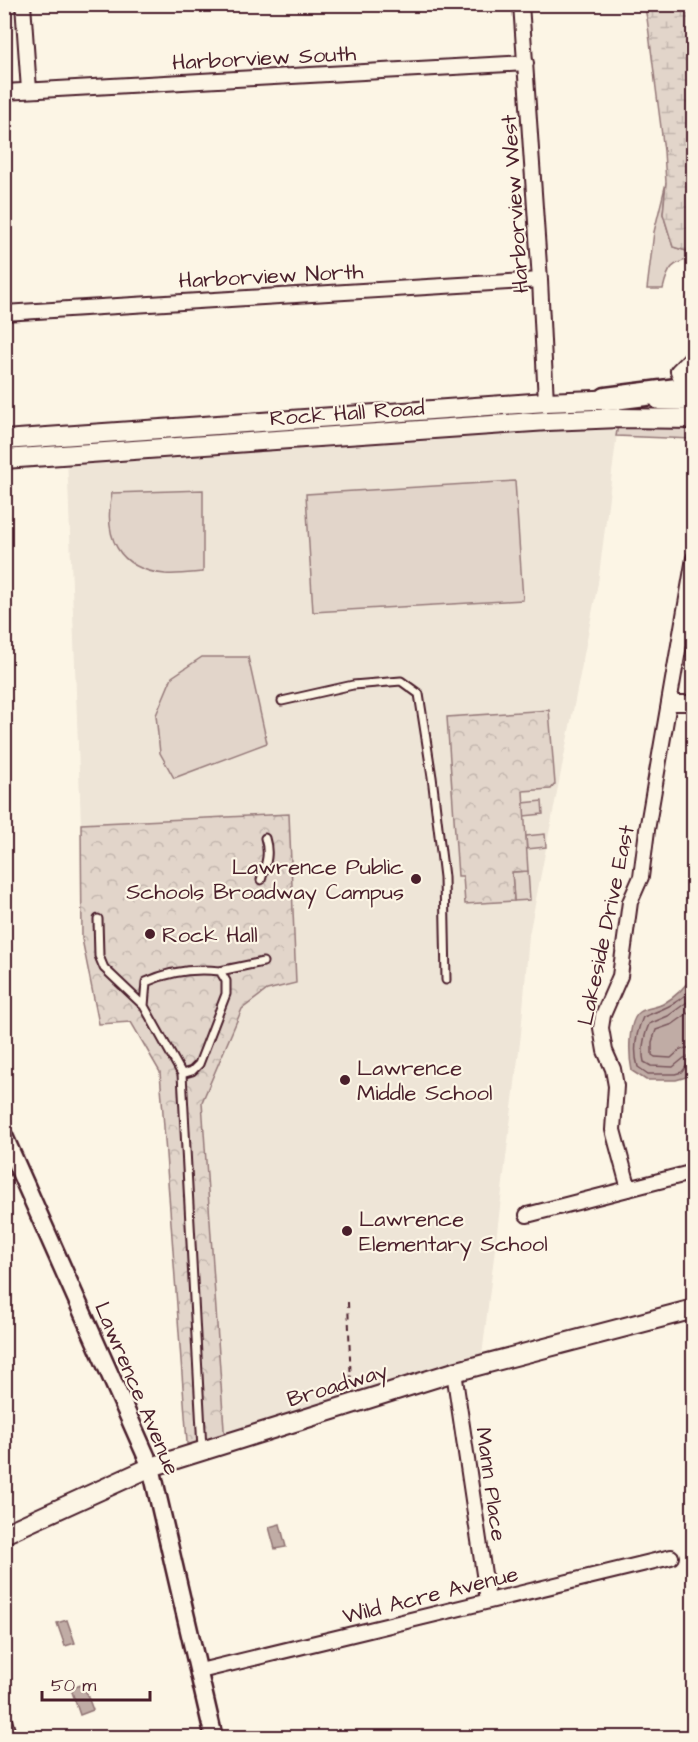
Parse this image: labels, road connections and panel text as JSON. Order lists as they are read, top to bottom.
{
  "streets": {
    "main road": ["Rock Hall Road", "Broadway"],
    "street": [
      "Harborview South",
      "Harborview West",
      "Harborview North",
      "Lakeside Drive East",
      "Lawrence Avenue",
      "Mann Place",
      "Wild Acre Avenue"
    ]
  },
  "crossings": [
    ["Harborview South", "Harborview West"],
    ["Harborview West", "Harborview North"],
    ["Harborview West", "Rock Hall Road"],
    ["Broadway", "Lawrence Avenue"],
    ["Broadway", "Mann Place"],
    ["Lawrence Avenue", "Wild Acre Avenue"],
    ["Mann Place", "Wild Acre Avenue"]
  ],
  "places": [
    "Lawrence Public Schools Broadway Campus",
    "Rock Hall",
    "Lawrence Middle School",
    "Lawrence Elementary School"
  ],
  "scale_bar": "50 m"
}
